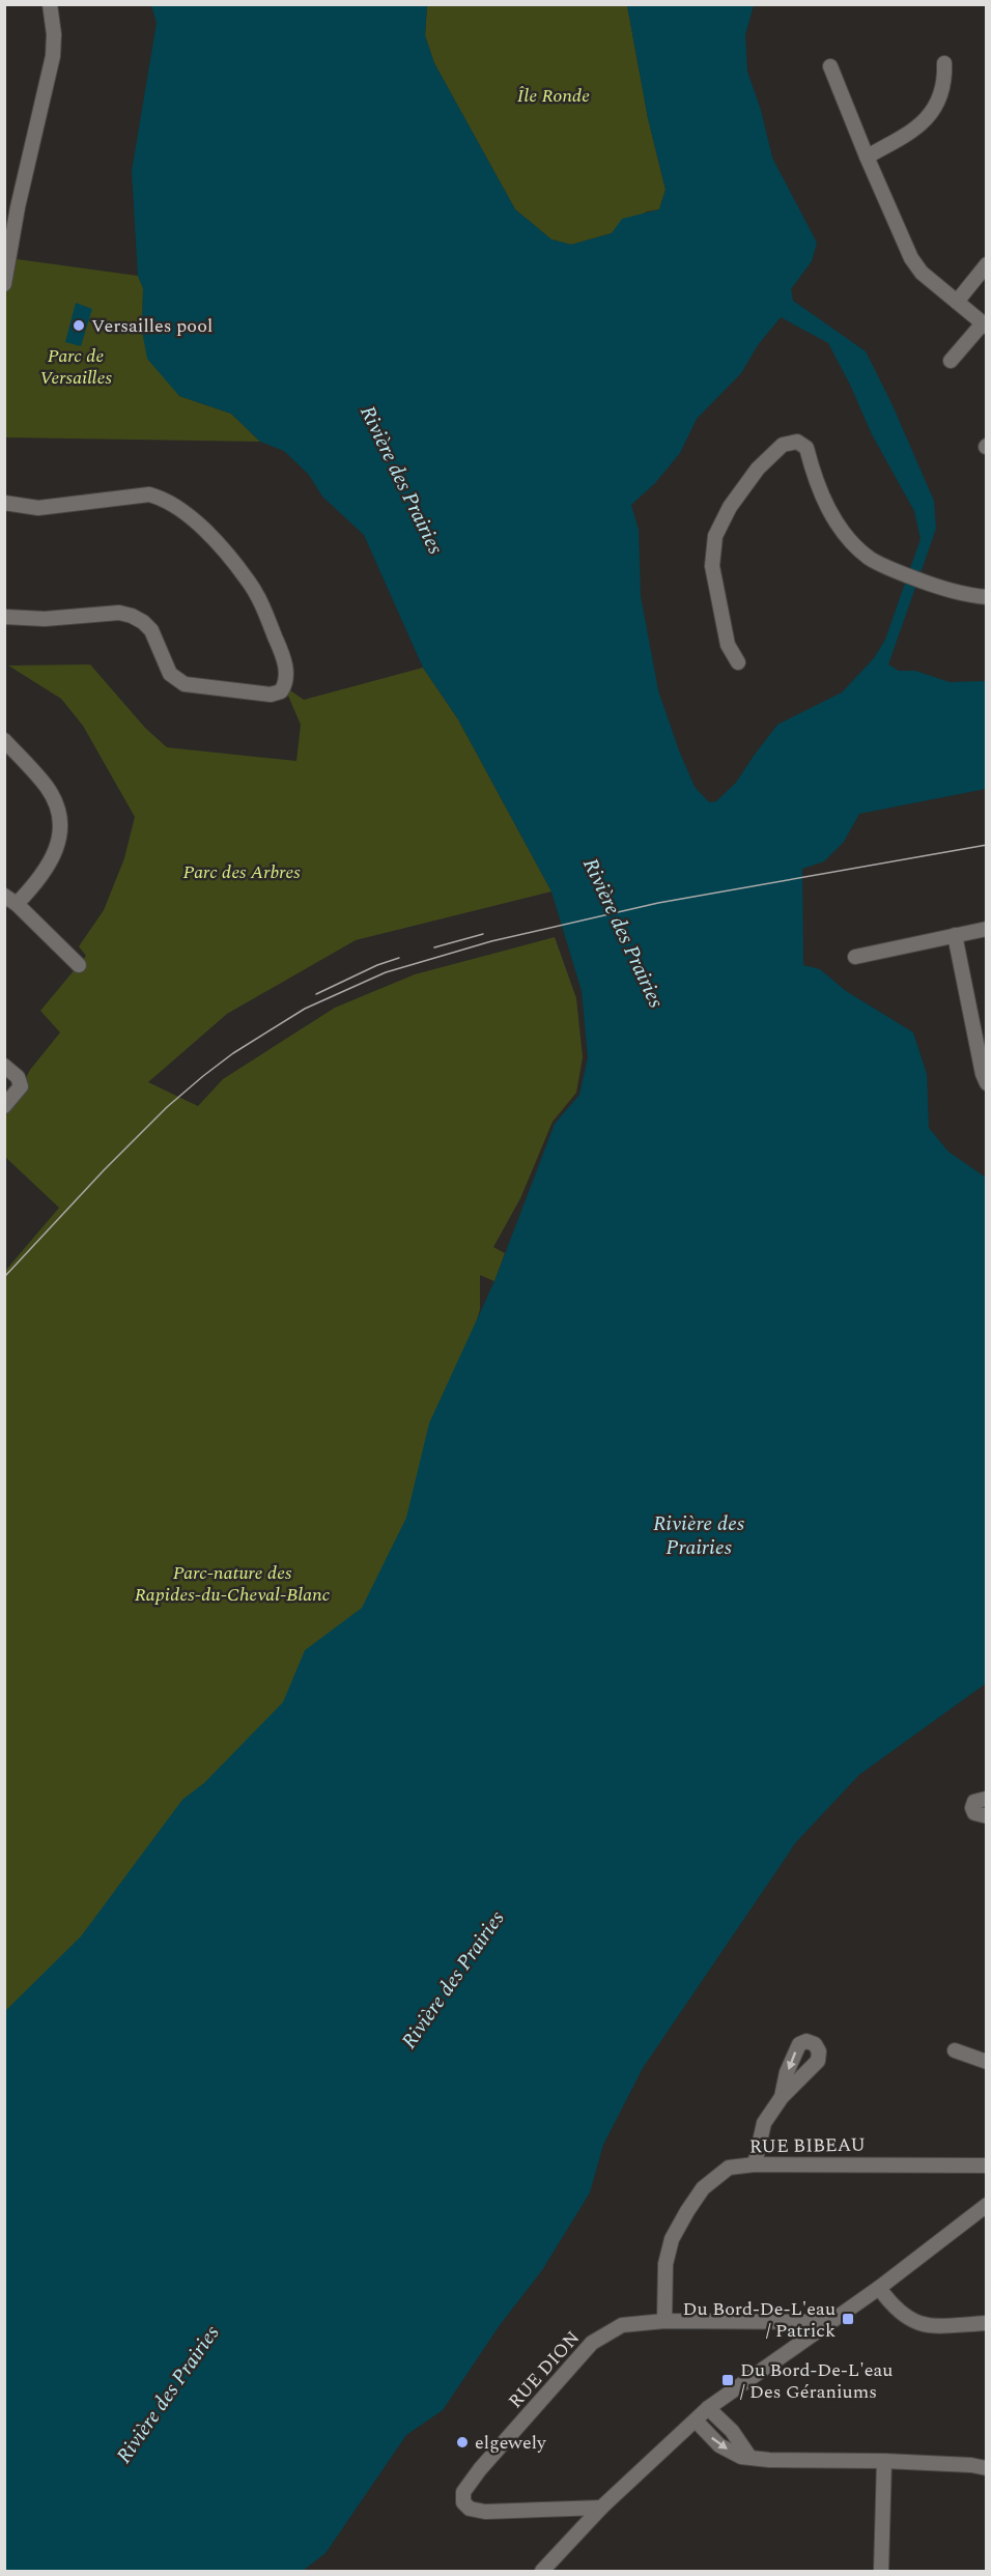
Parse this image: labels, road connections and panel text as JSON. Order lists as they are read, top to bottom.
{
  "streets": {
    "street": ["RUE BIBEAU", "RUE DION"]
  },
  "crossings": [
    ["RUE BIBEAU", "RUE DION"]
  ],
  "water": ["Rivière des Prairies"],
  "parks": [
    "Île Ronde",
    "Parc de Versailles",
    "Parc des Arbres",
    "Parc-nature des Rapides-du-Cheval-Blanc"
  ],
  "places": {
    "other": ["Versailles pool", "elgewely"],
    "transit": ["Du Bord-De-L'eau / Patrick", "Du Bord-De-L'eau / Des Géraniums"]
  }
}
